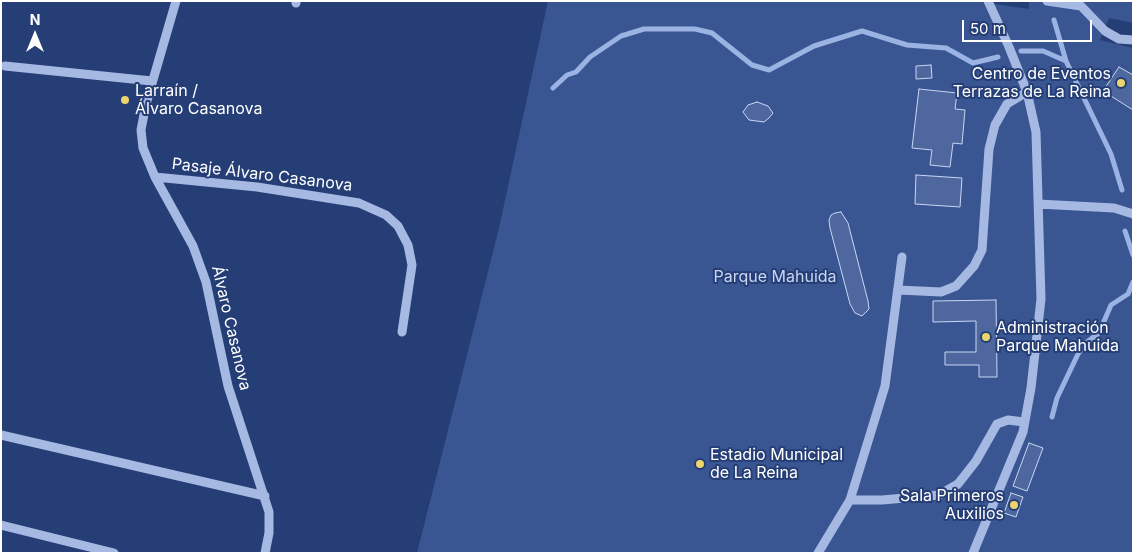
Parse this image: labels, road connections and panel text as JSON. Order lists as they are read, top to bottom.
{
  "streets": {
    "street": ["Pasaje Álvaro Casanova", "Álvaro Casanova"]
  },
  "crossings": [
    ["Pasaje Álvaro Casanova", "Álvaro Casanova"]
  ],
  "parks": ["Parque Mahuida"],
  "places": [
    "Centro de Eventos Terrazas de La Reina",
    "Larraín / Álvaro Casanova",
    "Administración Parque Mahuida",
    "Estadio Municipal de La Reina",
    "Sala Primeros Auxilios"
  ],
  "scale_bar": "50 m",
  "north": "top"
}
